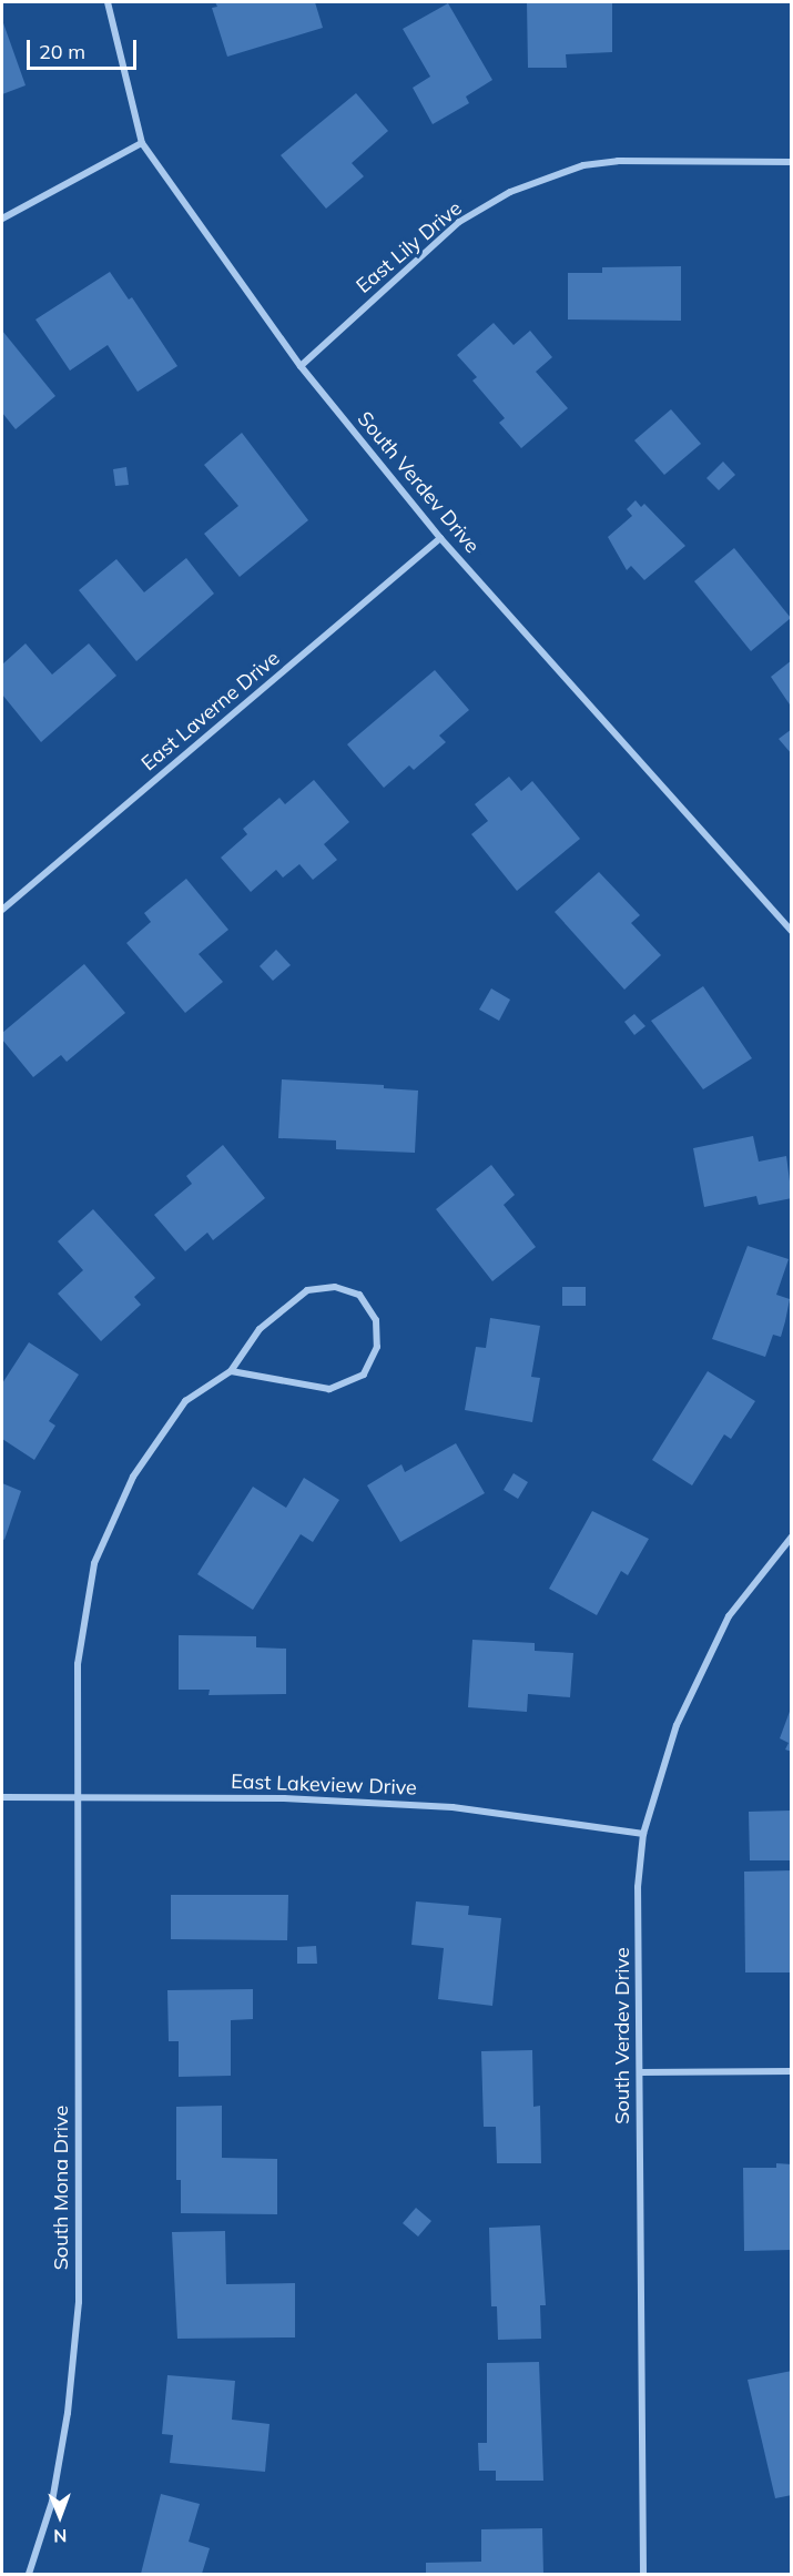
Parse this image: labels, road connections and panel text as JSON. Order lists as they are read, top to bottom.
{
  "streets": {
    "street": [
      "East Lily Drive",
      "South Verdev Drive",
      "East Laverne Drive",
      "East Lakeview Drive",
      "South Mona Drive"
    ]
  },
  "crossings": [
    ["East Lily Drive", "South Verdev Drive"],
    ["South Verdev Drive", "East Laverne Drive"],
    ["South Verdev Drive", "East Lakeview Drive"],
    ["East Lakeview Drive", "South Mona Drive"]
  ],
  "scale_bar": "20 m",
  "north": "bottom"
}
